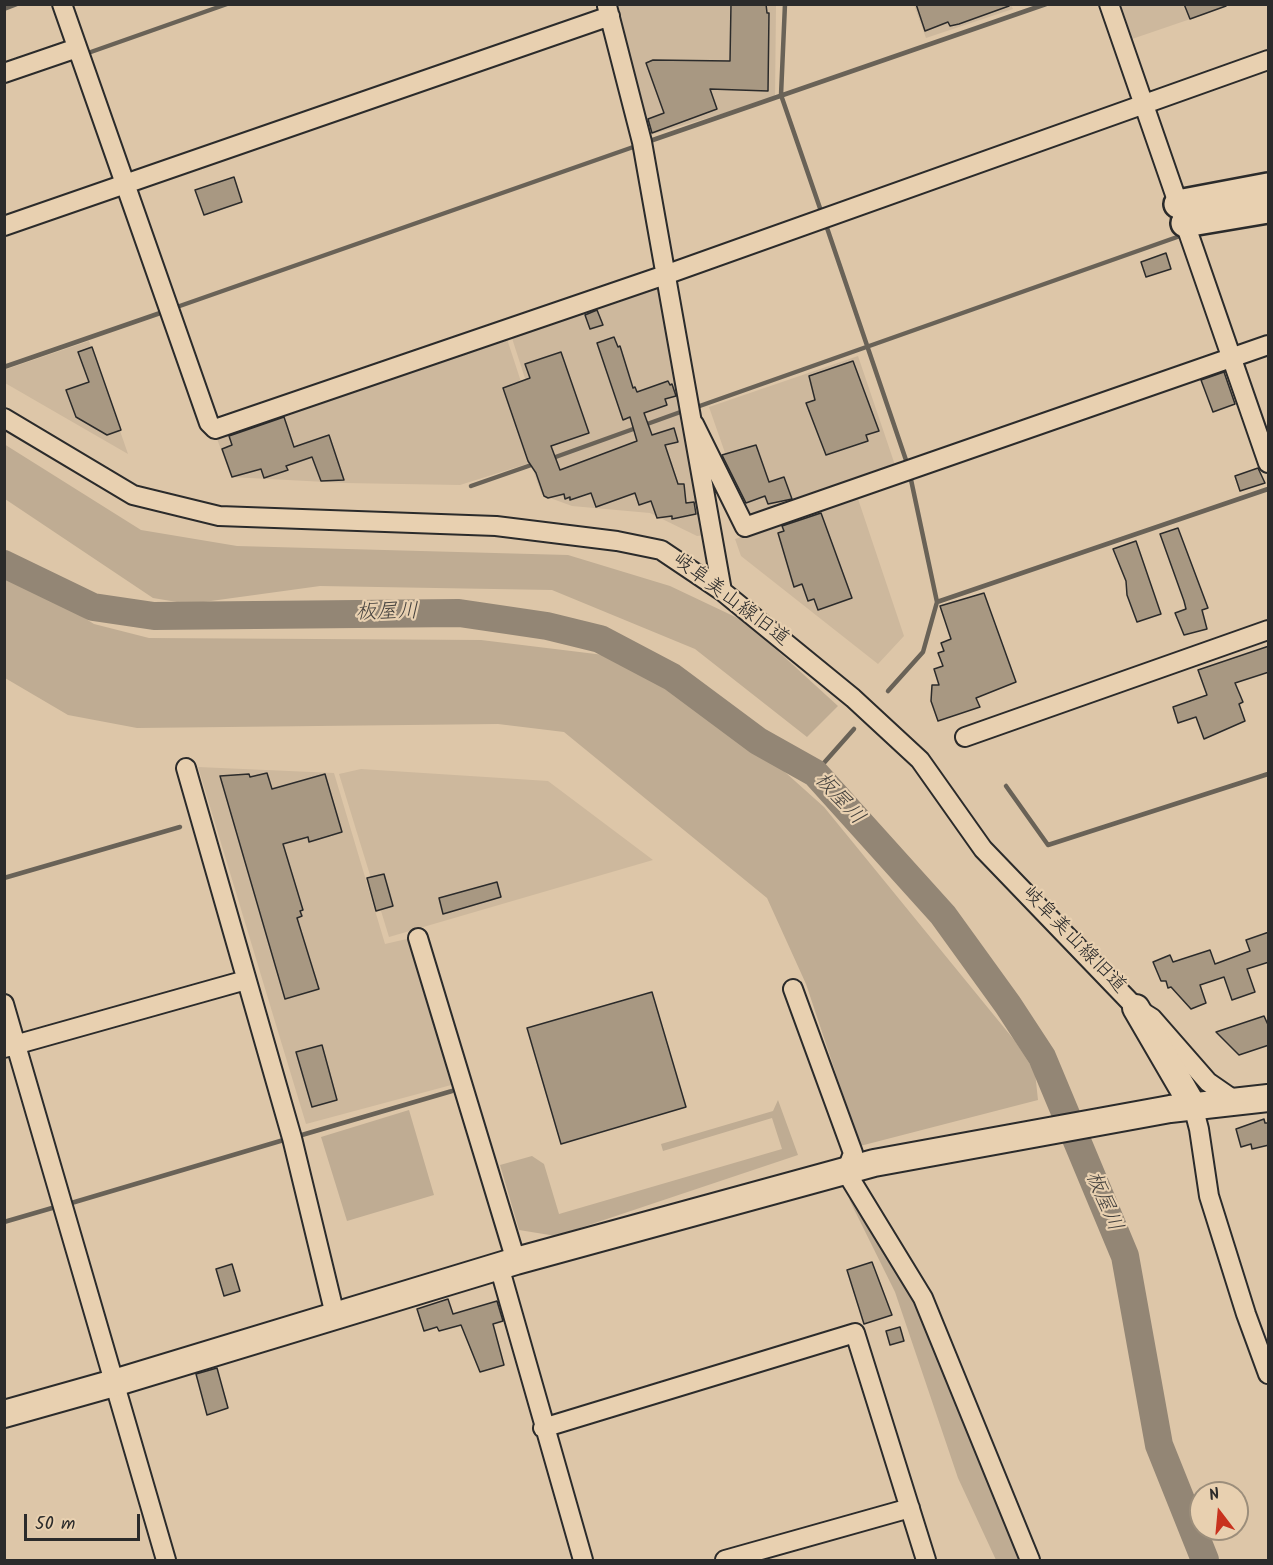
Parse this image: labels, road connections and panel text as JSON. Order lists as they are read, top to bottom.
{
  "streets": {
    "street": ["岐阜美山線旧道"]
  },
  "water": ["板屋川"],
  "scale_bar": "50 m",
  "north": "top"
}
